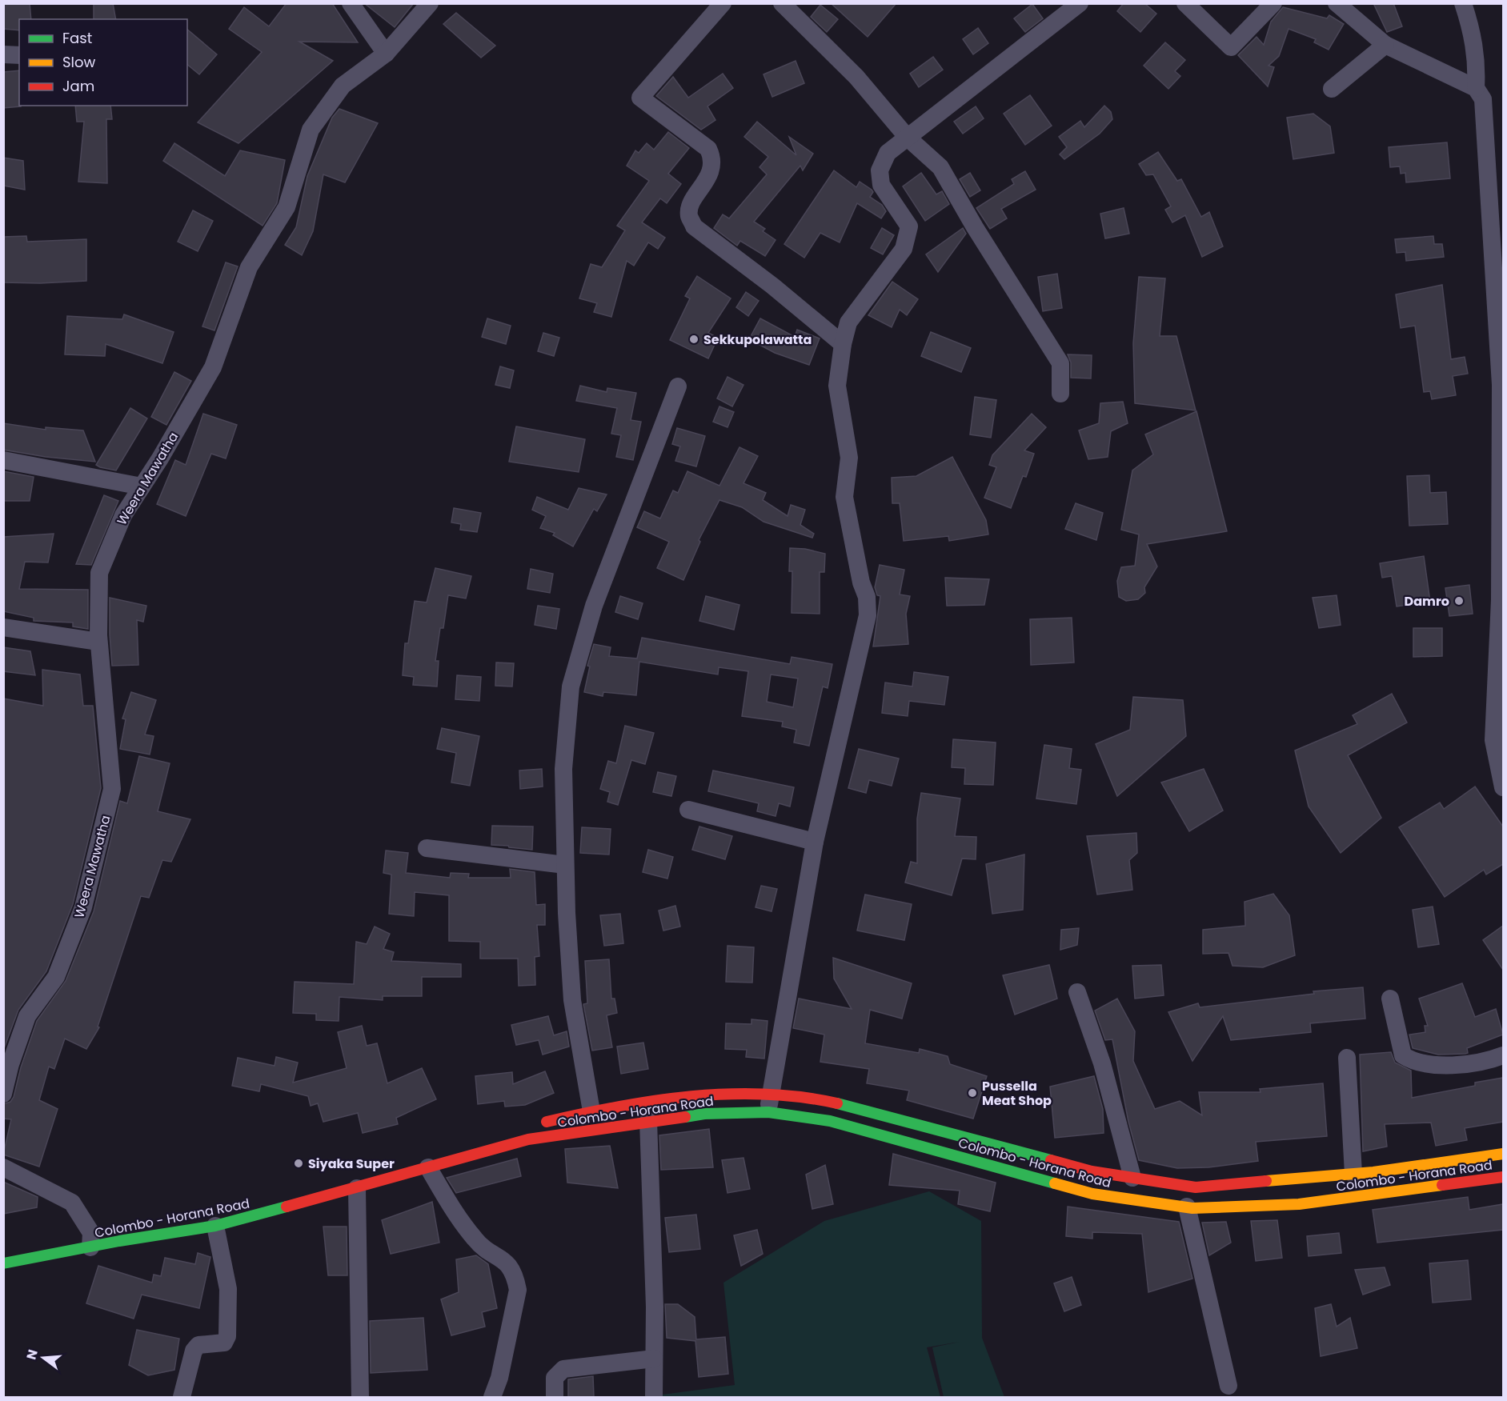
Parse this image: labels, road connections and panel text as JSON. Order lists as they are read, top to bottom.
{
  "streets": {
    "main road": ["Colombo - Horana Road"],
    "street": ["Weera Mawatha"]
  },
  "places": [
    "Sekkupolawatta",
    "Damro",
    "Pussella Meat Shop",
    "Siyaka Super"
  ],
  "legend": ["Fast", "Slow", "Jam"],
  "north": "left"
}
